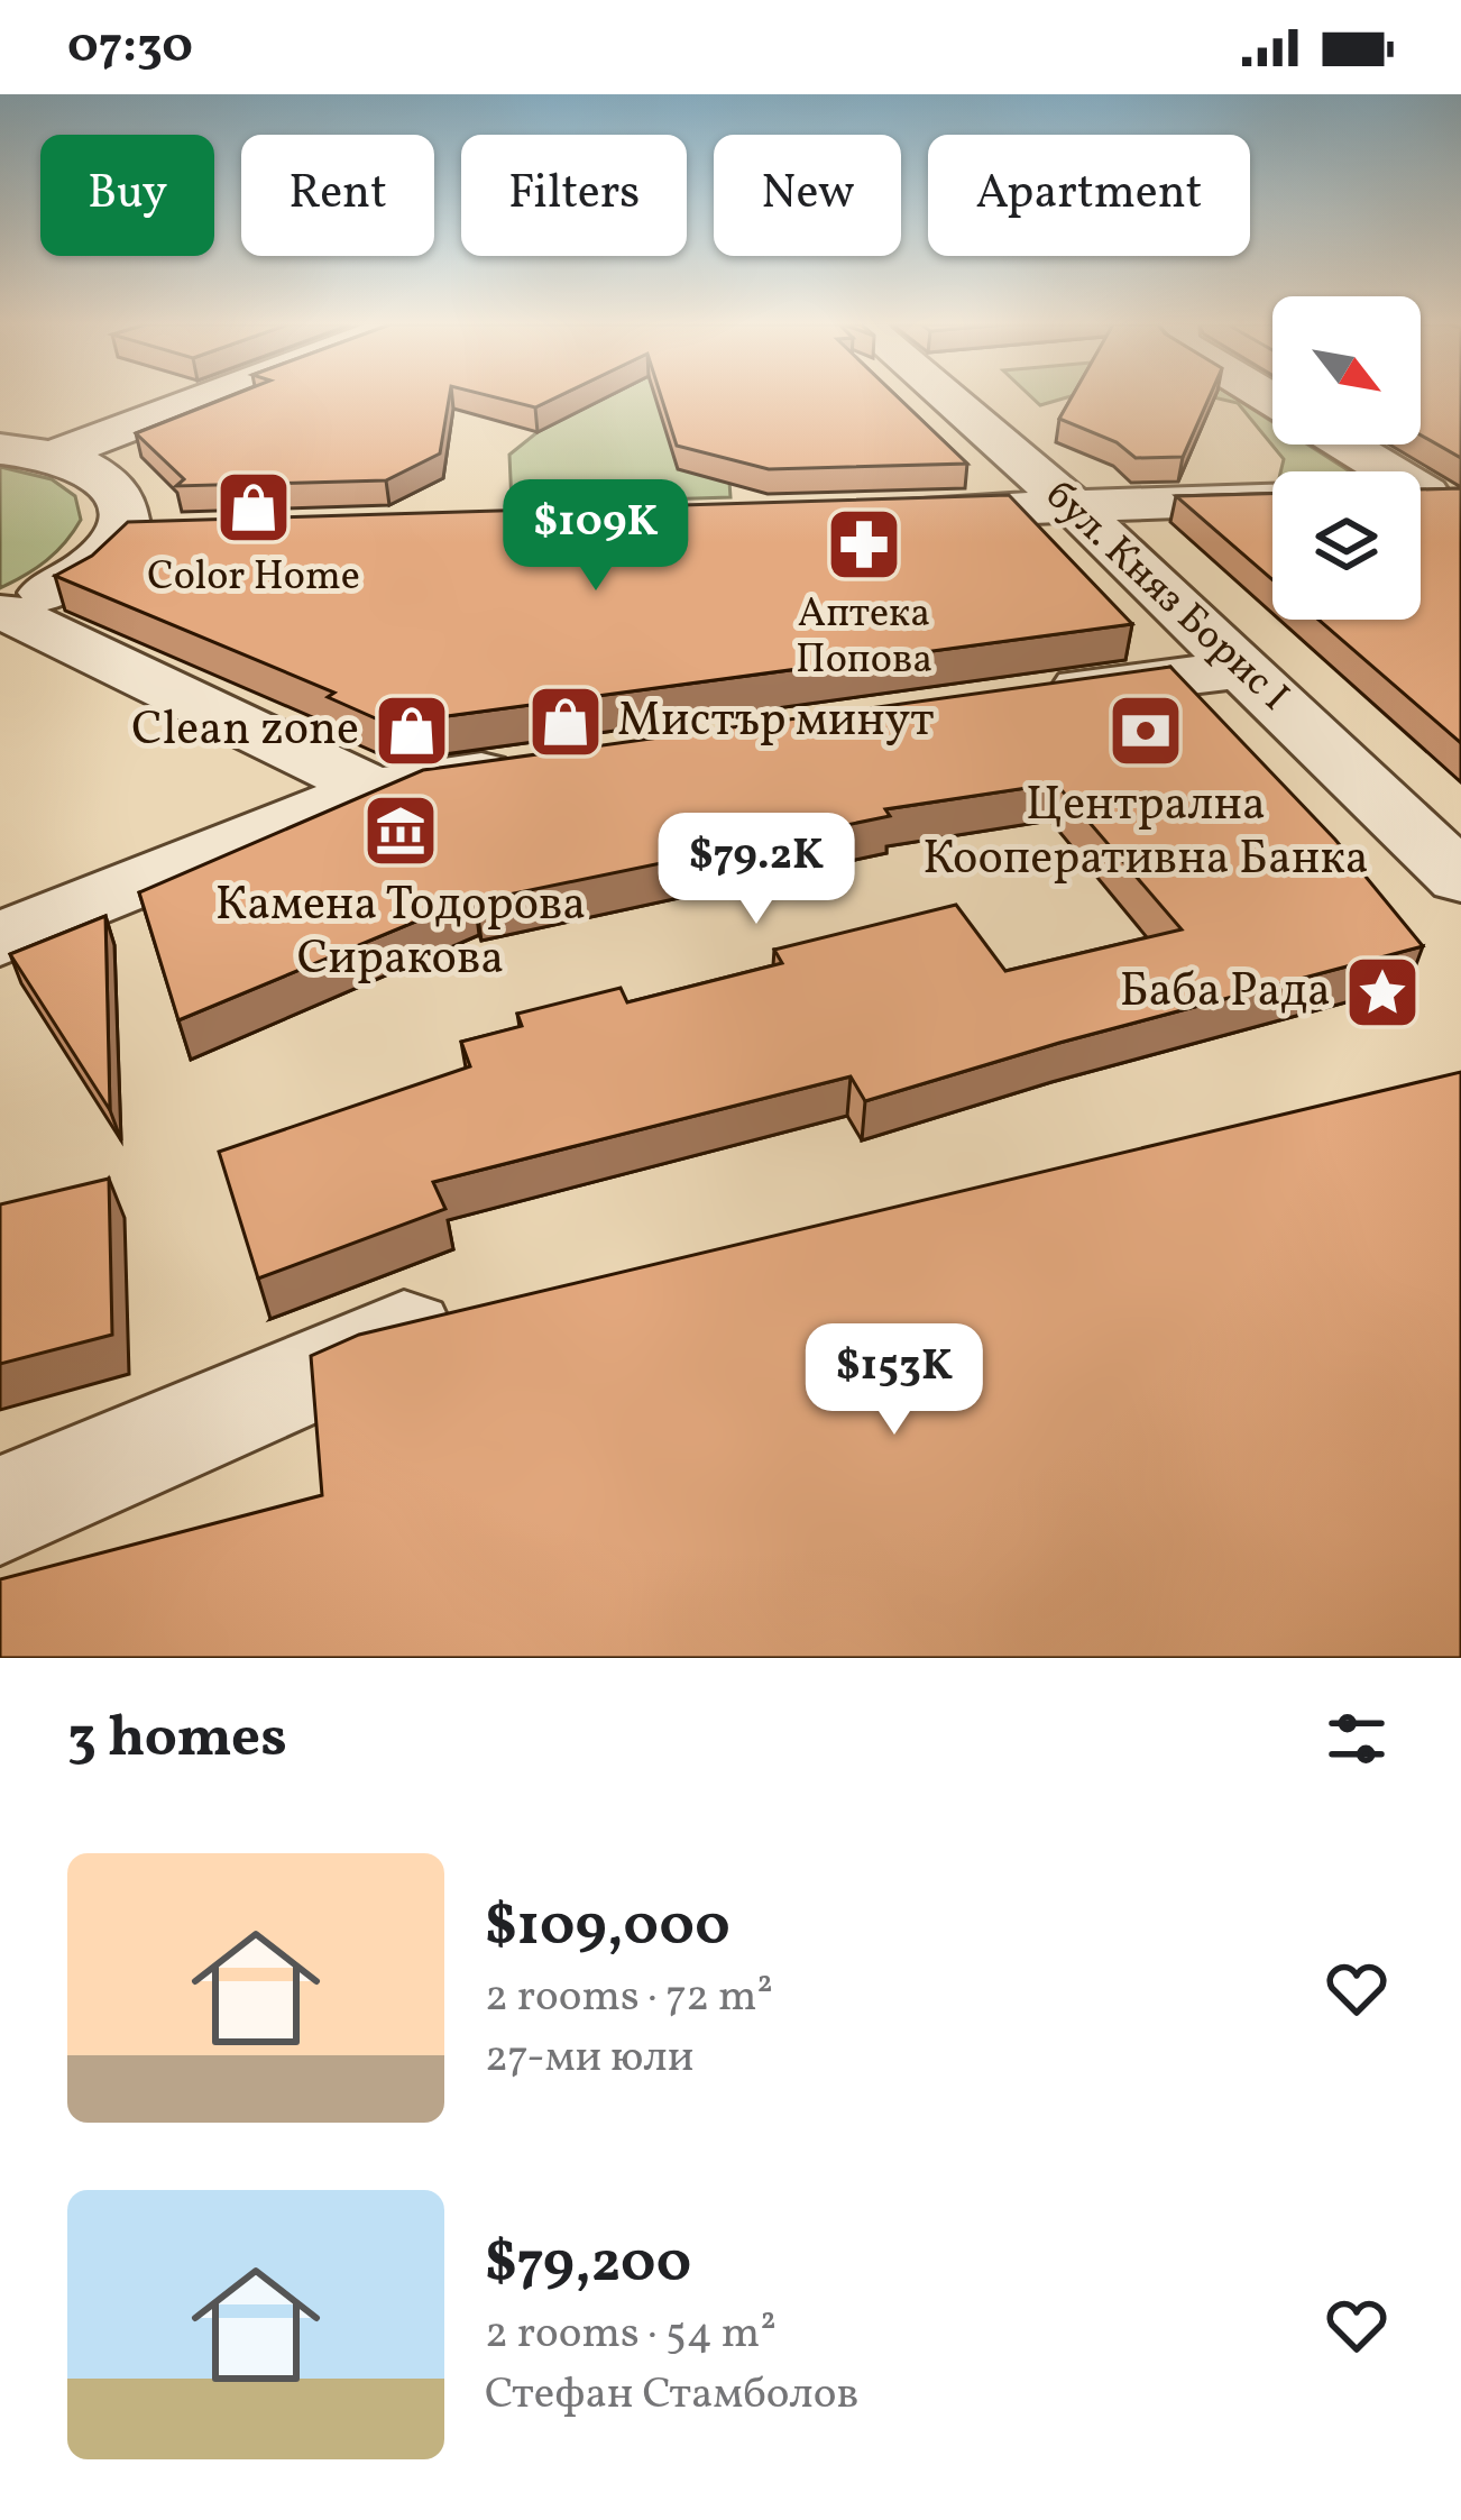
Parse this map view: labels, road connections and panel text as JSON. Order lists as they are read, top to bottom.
{
  "streets": {
    "street": ["бул. Княз Борис I"]
  },
  "places": {
    "shop": ["Color Home", "Мистър минут", "Clean zone"],
    "pharmacy": ["Аптека Попова"],
    "bank": ["Централна Кооперативна Банка"],
    "museum": ["Камена Тодорова Сиракова"],
    "place": ["Баба Рада"]
  },
  "north": "bottom right",
  "page": {
    "status": "07:30",
    "chip": [
      "Buy",
      "Rent",
      "Filters",
      "New",
      "Apartment"
    ],
    "price": ["$109K", "$79.2K", "$153K"],
    "heading": "3 homes",
    "list": [
      {
        "name": "$109,000",
        "note": "2 rooms · 72 m² · 27-ми юли"
      },
      {
        "name": "$79,200",
        "note": "2 rooms · 54 m² · Стефан Стамболов"
      }
    ]
  }
}
